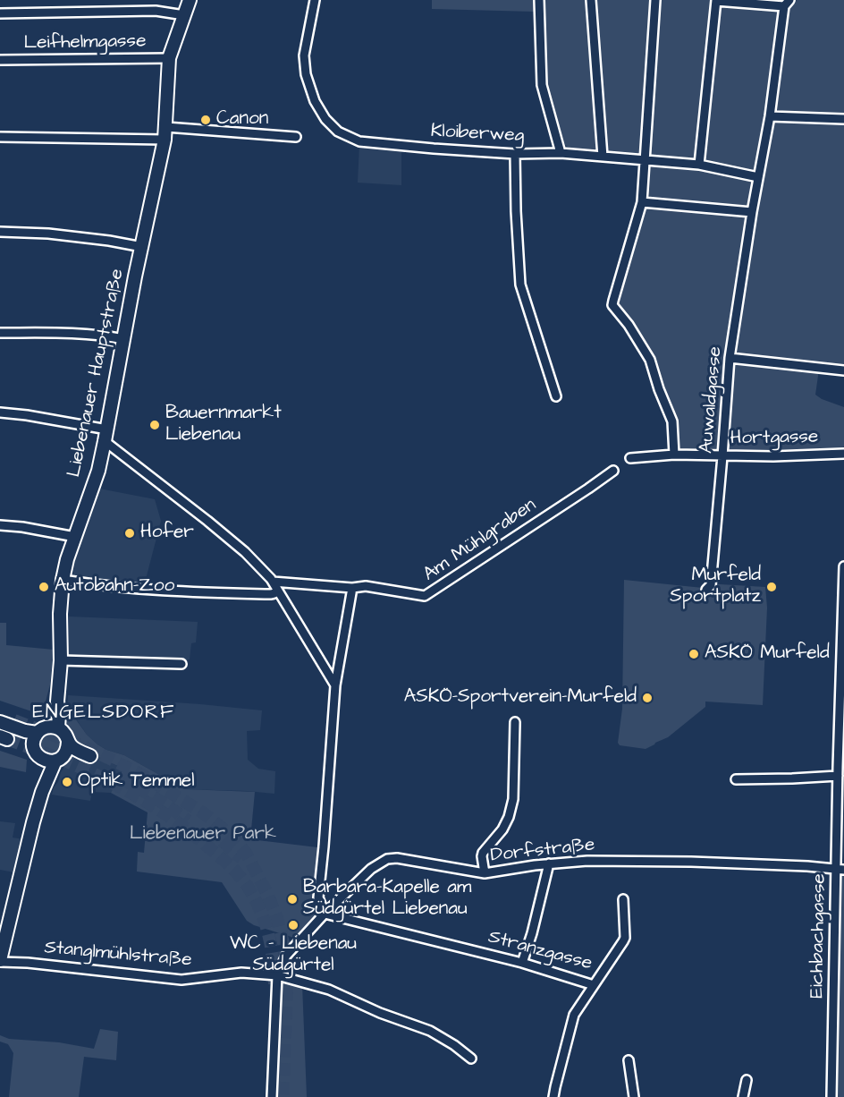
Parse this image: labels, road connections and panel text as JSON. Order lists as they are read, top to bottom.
{
  "streets": {
    "main road": ["Liebenauer Hauptstraße"],
    "street": [
      "Leifhelmgasse",
      "Kloiberweg",
      "Auwaldgasse",
      "Hortgasse",
      "Am Mühlgraben",
      "Dorfstraße",
      "Eichbachgasse",
      "Stranzgasse",
      "Stanglmühlstraße"
    ]
  },
  "crossings": [
    ["Leifhelmgasse", "Liebenauer Hauptstraße"],
    ["Kloiberweg", "Auwaldgasse"],
    ["Auwaldgasse", "Hortgasse"],
    ["Dorfstraße", "Eichbachgasse"],
    ["Dorfstraße", "Stranzgasse"],
    ["Dorfstraße", "Stanglmühlstraße"]
  ],
  "districts": ["ENGELSDORF"],
  "parks": ["Liebenauer Park"],
  "places": [
    "Canon",
    "Bauernmarkt Liebenau",
    "Hofer",
    "Autobahn-Zoo",
    "Murfeld Sportplatz",
    "ASKÖ Murfeld",
    "ASKÖ-Sportverein-Murfeld",
    "Optik Temmel",
    "Barbara-Kapelle am Südgürtel Liebenau",
    "WC - Liebenau Südgürtel"
  ]
}
